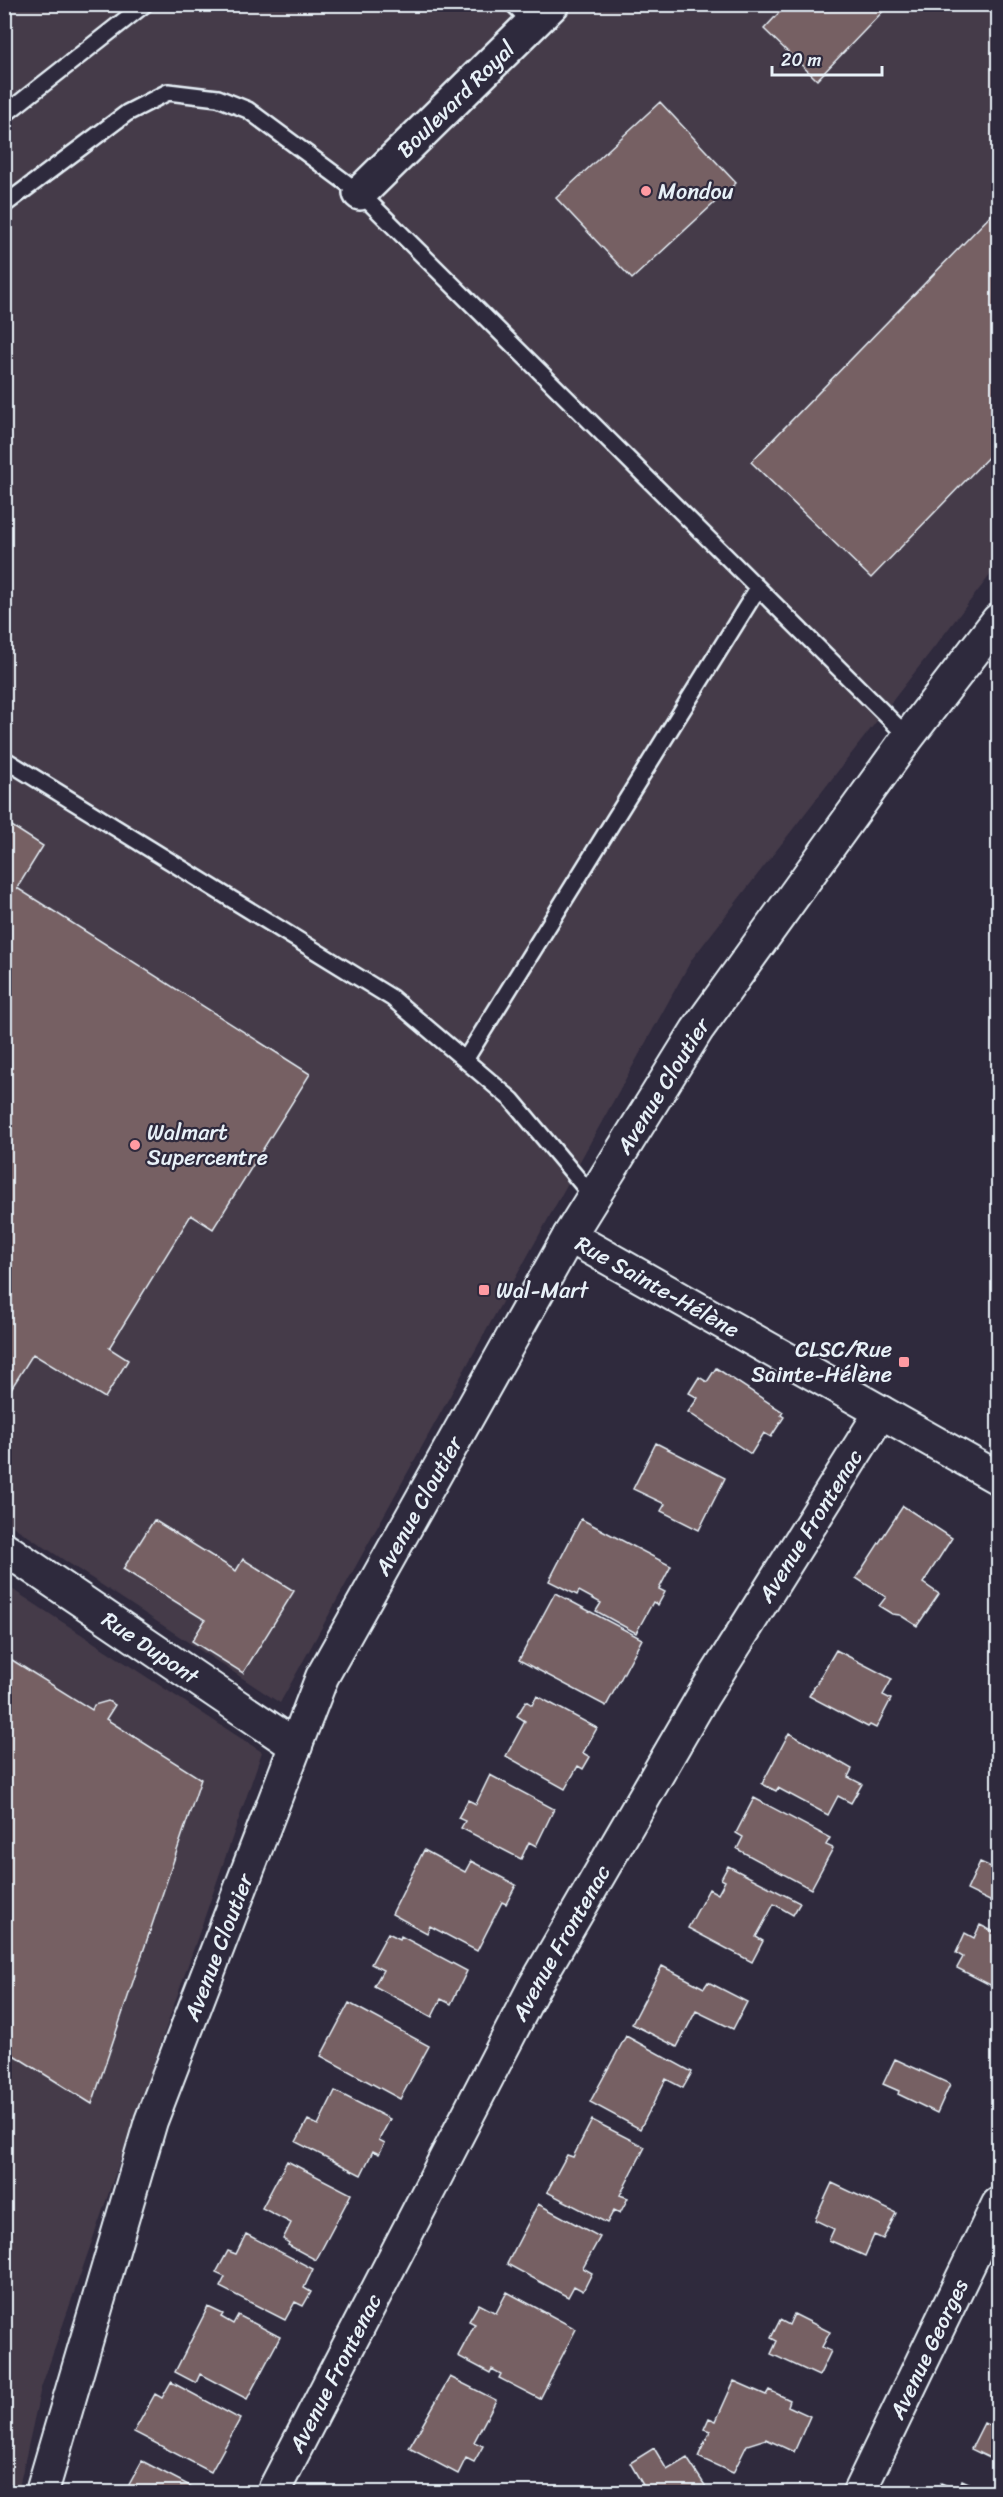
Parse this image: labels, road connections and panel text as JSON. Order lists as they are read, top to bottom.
{
  "streets": {
    "street": [
      "Boulevard Royal",
      "Avenue Cloutier",
      "Rue Sainte-Hélène",
      "Avenue Frontenac",
      "Rue Dupont",
      "Avenue Georges"
    ]
  },
  "crossings": [
    ["Avenue Cloutier", "Rue Sainte-Hélène"],
    ["Avenue Cloutier", "Rue Dupont"],
    ["Rue Sainte-Hélène", "Avenue Frontenac"]
  ],
  "places": {
    "other": ["Mondou", "Walmart Supercentre"],
    "transit": ["Wal-Mart", "CLSC/Rue Sainte-Hélène"]
  },
  "scale_bar": "20 m"
}
